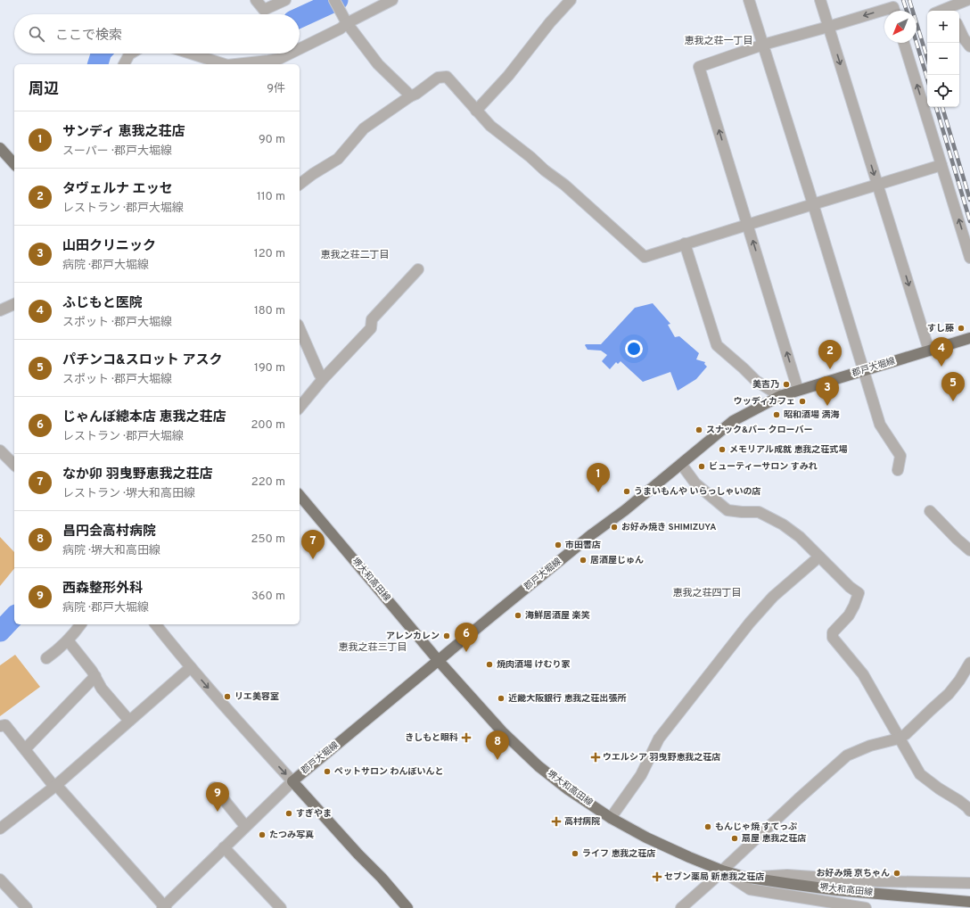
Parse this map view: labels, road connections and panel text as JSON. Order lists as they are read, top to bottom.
{
  "streets": {
    "main road": ["郡戸大堀線", "堺大和高田線"]
  },
  "crossings": [
    ["郡戸大堀線", "堺大和高田線"]
  ],
  "districts": [
    "恵我之荘一丁目",
    "恵我之荘二丁目",
    "恵我之荘四丁目",
    "恵我之荘三丁目"
  ],
  "places": {
    "other": [
      "すし藤",
      "美吉乃",
      "ウッディカフェ",
      "昭和酒場 満海",
      "スナック&バー クローバー",
      "メモリアル成就 恵我之荘式場",
      "ビューティーサロン すみれ",
      "うまいもんや いらっしゃいの店",
      "お好み焼き SHIMIZUYA",
      "市田書店",
      "居酒屋じゅん",
      "海鮮居酒屋 楽笑",
      "アレンカレン",
      "焼肉酒場 けむり家",
      "リエ美容室",
      "近畿大阪銀行 恵我之荘出張所",
      "ペットサロン わんぽいんと",
      "すぎやま",
      "もんじゃ焼 すてっぷ",
      "たつみ写真",
      "扇屋 恵我之荘店",
      "ライフ 恵我之荘店",
      "お好み焼 京ちゃん"
    ],
    "health": [
      "きしもと眼科",
      "ウエルシア 羽曳野恵我之荘店",
      "高村病院",
      "セブン薬局 新恵我之荘店"
    ]
  },
  "north": "bottom left",
  "page": {
    "map_buttons": ["+", "−"],
    "search": "ここで検索",
    "heading": ["周辺", "9件"],
    "list": [
      {
        "mark": "1",
        "name": "サンディ 恵我之荘店",
        "note": "スーパー · 郡戸大堀線",
        "value": "90 m"
      },
      {
        "mark": "2",
        "name": "タヴェルナ エッセ",
        "note": "レストラン · 郡戸大堀線",
        "value": "110 m"
      },
      {
        "mark": "3",
        "name": "山田クリニック",
        "note": "病院 · 郡戸大堀線",
        "value": "120 m"
      },
      {
        "mark": "4",
        "name": "ふじもと医院",
        "note": "スポット · 郡戸大堀線",
        "value": "180 m"
      },
      {
        "mark": "5",
        "name": "パチンコ&スロット アスク",
        "note": "スポット · 郡戸大堀線",
        "value": "190 m"
      },
      {
        "mark": "6",
        "name": "じゃんぼ總本店 恵我之荘店",
        "note": "レストラン · 郡戸大堀線",
        "value": "200 m"
      },
      {
        "mark": "7",
        "name": "なか卯 羽曳野恵我之荘店",
        "note": "レストラン · 堺大和高田線",
        "value": "220 m"
      },
      {
        "mark": "8",
        "name": "昌円会高村病院",
        "note": "病院 · 堺大和高田線",
        "value": "250 m"
      },
      {
        "mark": "9",
        "name": "西森整形外科",
        "note": "病院 · 郡戸大堀線",
        "value": "360 m"
      }
    ],
    "pins": [
      "4",
      "2",
      "5",
      "3",
      "1",
      "7",
      "6",
      "8",
      "9"
    ]
  }
}
